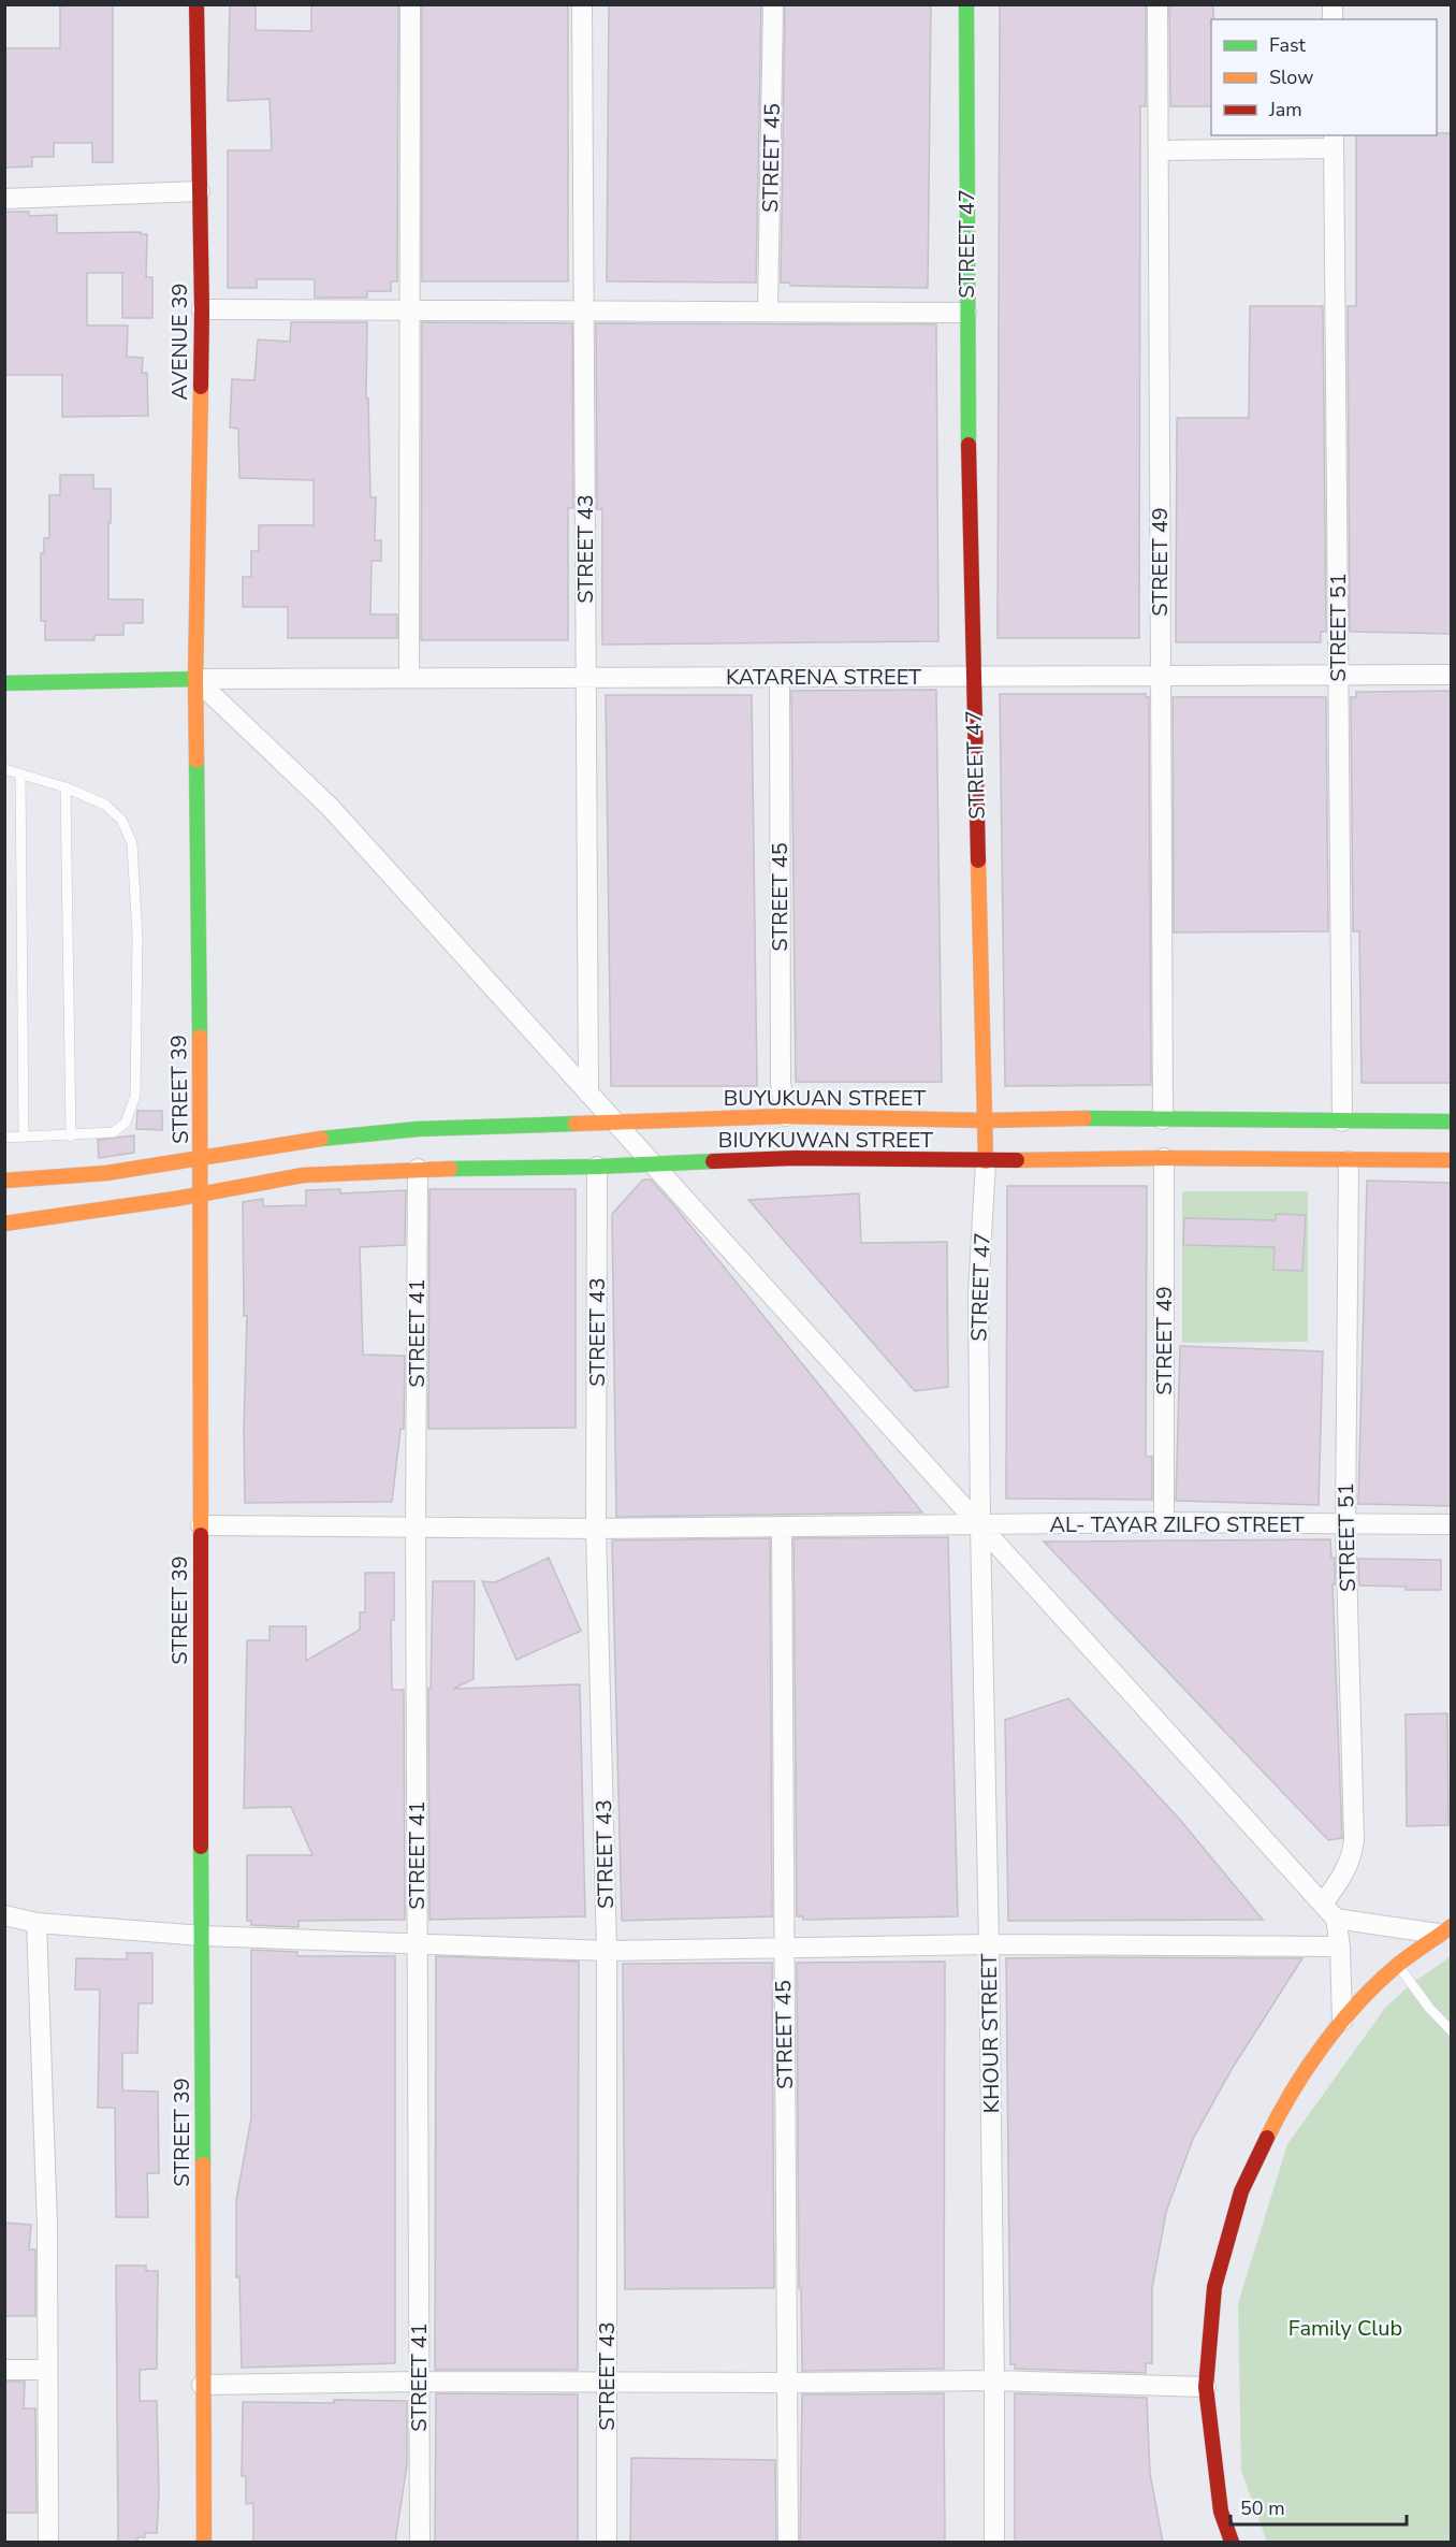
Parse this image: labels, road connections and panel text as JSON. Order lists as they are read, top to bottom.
{
  "streets": {
    "street": [
      "STREET 45",
      "STREET 47",
      "AVENUE 39",
      "STREET 43",
      "STREET 49",
      "STREET 51",
      "KATARENA STREET",
      "STREET 39",
      "BUYUKUAN STREET",
      "BIUYKUWAN STREET",
      "STREET 41",
      "AL- TAYAR ZILFO STREET",
      "KHOUR STREET"
    ]
  },
  "crossings": [
    ["STREET 45", "KATARENA STREET"],
    ["STREET 45", "BUYUKUAN STREET"],
    ["STREET 45", "AL- TAYAR ZILFO STREET"],
    ["STREET 47", "KATARENA STREET"],
    ["STREET 47", "BUYUKUAN STREET"],
    ["STREET 47", "BIUYKUWAN STREET"],
    ["STREET 47", "AL- TAYAR ZILFO STREET"],
    ["STREET 47", "KHOUR STREET"],
    ["AVENUE 39", "KATARENA STREET"],
    ["AVENUE 39", "STREET 39"],
    ["STREET 43", "KATARENA STREET"],
    ["STREET 43", "BIUYKUWAN STREET"],
    ["STREET 43", "AL- TAYAR ZILFO STREET"],
    ["STREET 49", "KATARENA STREET"],
    ["STREET 49", "BUYUKUAN STREET"],
    ["STREET 49", "BIUYKUWAN STREET"],
    ["STREET 49", "AL- TAYAR ZILFO STREET"],
    ["STREET 51", "KATARENA STREET"],
    ["STREET 51", "BUYUKUAN STREET"],
    ["STREET 51", "BIUYKUWAN STREET"],
    ["STREET 51", "AL- TAYAR ZILFO STREET"],
    ["KATARENA STREET", "STREET 39"],
    ["STREET 39", "BUYUKUAN STREET"],
    ["STREET 39", "BIUYKUWAN STREET"],
    ["STREET 39", "AL- TAYAR ZILFO STREET"],
    ["BIUYKUWAN STREET", "STREET 41"],
    ["STREET 41", "AL- TAYAR ZILFO STREET"],
    ["AL- TAYAR ZILFO STREET", "KHOUR STREET"]
  ],
  "parks": ["Family Club"],
  "legend": ["Fast", "Slow", "Jam"],
  "scale_bar": "50 m"
}
